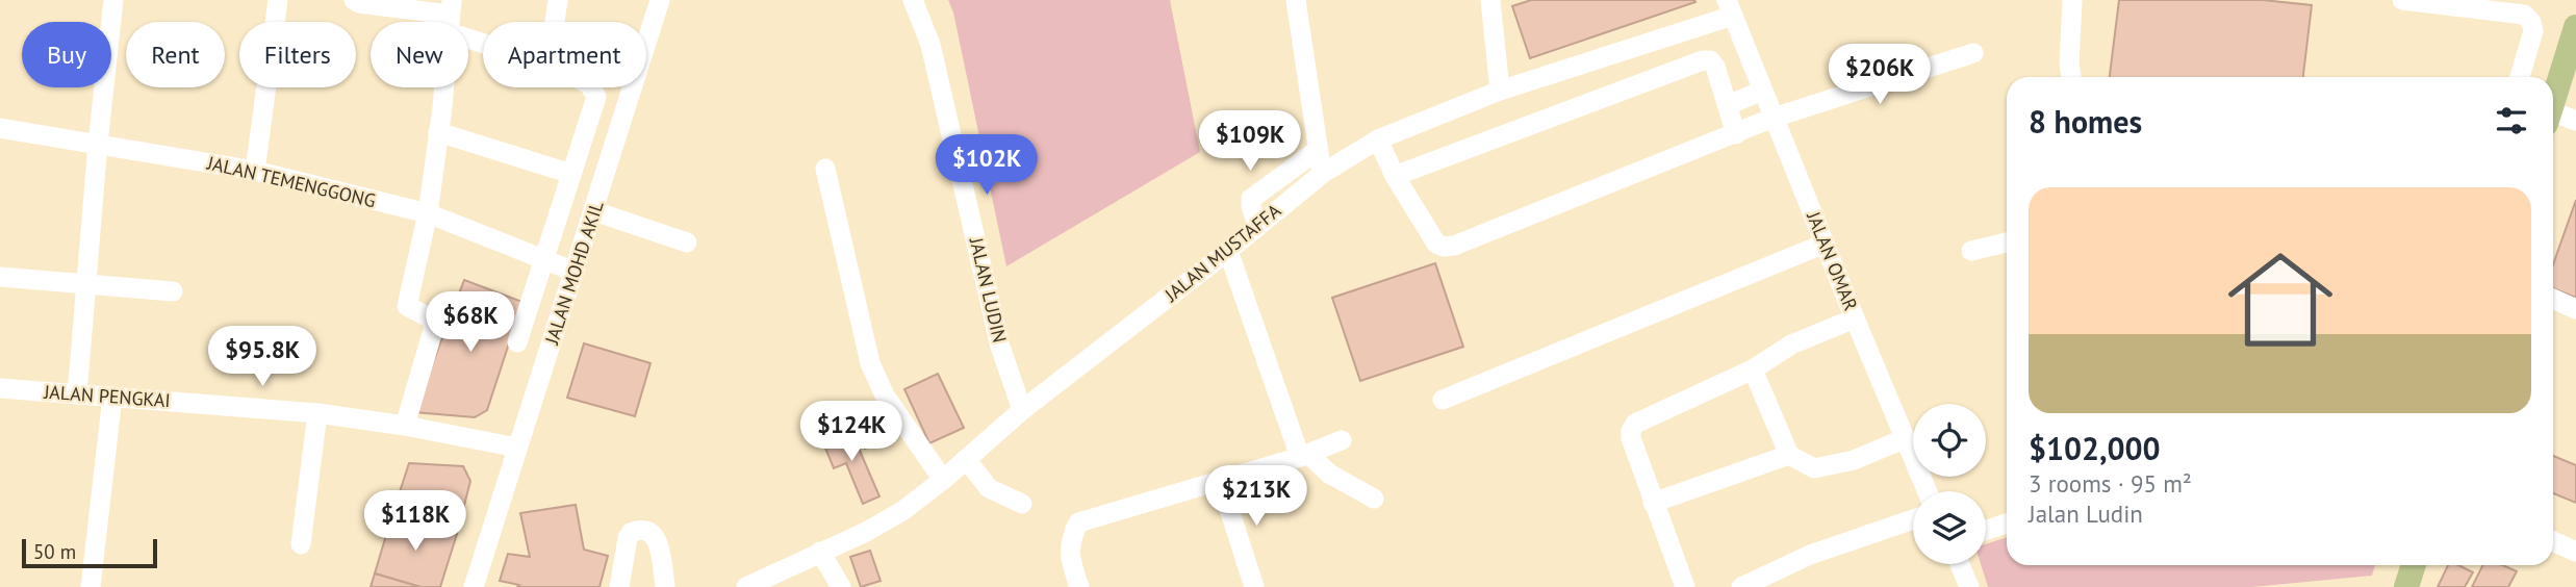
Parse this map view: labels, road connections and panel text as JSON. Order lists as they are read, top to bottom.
{
  "streets": {
    "street": [
      "JALAN TEMENGGONG",
      "JALAN MUSTAFFA",
      "JALAN OMAR",
      "JALAN MOHD AKIL",
      "JALAN LUDIN",
      "JALAN PENGKAI"
    ]
  },
  "crossings": [
    ["JALAN TEMENGGONG", "JALAN MOHD AKIL"],
    ["JALAN MUSTAFFA", "JALAN OMAR"],
    ["JALAN MUSTAFFA", "JALAN LUDIN"],
    ["JALAN MOHD AKIL", "JALAN PENGKAI"]
  ],
  "scale_bar": "50 m",
  "page": {
    "chip": [
      "Buy",
      "Rent",
      "Filters",
      "New",
      "Apartment"
    ],
    "price": [
      "$206K",
      "$109K",
      "$102K",
      "$68K",
      "$95.8K",
      "$124K",
      "$213K",
      "$118K"
    ],
    "heading": "8 homes",
    "list": [
      {
        "name": "$102,000",
        "note": "3 rooms · 95 m² · Jalan Ludin"
      }
    ],
    "scale": "50 m"
  }
}
